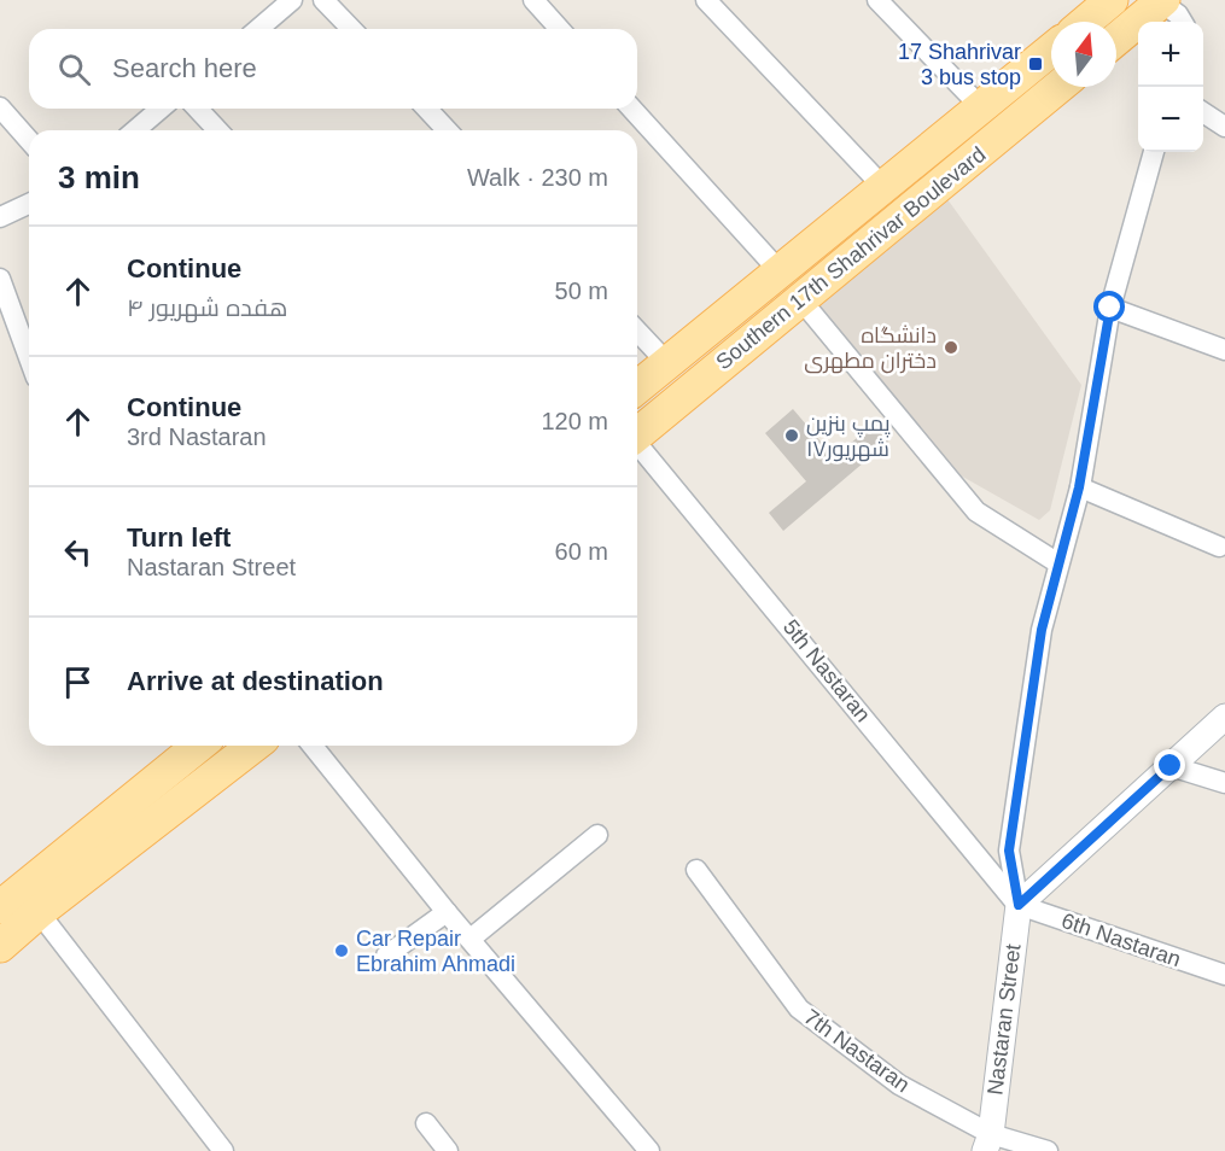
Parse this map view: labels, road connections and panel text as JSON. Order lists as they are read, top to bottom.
{
  "streets": {
    "main road": ["Southern 17th Shahrivar Boulevard"],
    "street": [
      "5th Nastaran",
      "6th Nastaran",
      "Nastaran Street",
      "7th Nastaran"
    ]
  },
  "crossings": [
    ["5th Nastaran", "6th Nastaran"],
    ["5th Nastaran", "Nastaran Street"],
    ["6th Nastaran", "Nastaran Street"],
    ["Nastaran Street", "7th Nastaran"]
  ],
  "places": {
    "transit": ["17 Shahrivar 3 bus stop"],
    "other": ["دانشگاه دختران مطهری", "پمپ بنزین ۱۷شهریور", "Car Repair Ebrahim Ahmadi"]
  },
  "north": "top",
  "page": {
    "map_buttons": ["+", "−"],
    "search": "Search here",
    "heading": ["3 min", "Walk · 230 m"],
    "list": [
      ["Continue", "هفده شهریور ۴", "50 m"],
      ["Continue", "3rd Nastaran", "120 m"],
      ["Turn left", "Nastaran Street", "60 m"],
      "Arrive at destination"
    ]
  }
}
